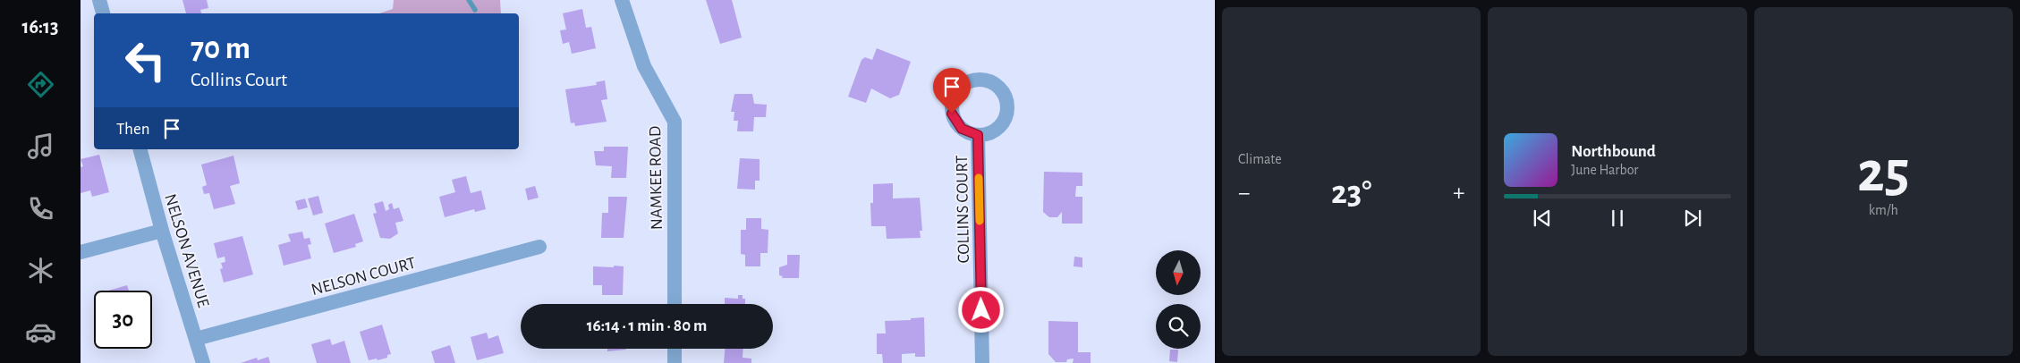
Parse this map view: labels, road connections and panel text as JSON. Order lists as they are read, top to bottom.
{
  "streets": {
    "street": [
      "NAMKEE ROAD",
      "COLLINS COURT",
      "NELSON AVENUE",
      "NELSON COURT"
    ]
  },
  "crossings": [
    ["NELSON AVENUE", "NELSON COURT"]
  ],
  "north": "bottom",
  "page": {
    "tabs": "16:13",
    "tile": [
      "Climate",
      ["25", "km/h"]
    ],
    "turn": ["70 m", "Collins Court"],
    "then": "Then",
    "song": ["Northbound", "June Harbor"],
    "heat": ["−", "23°", "+"],
    "limit": "30",
    "trip": "16:14 · 1 min · 80 m"
  }
}
